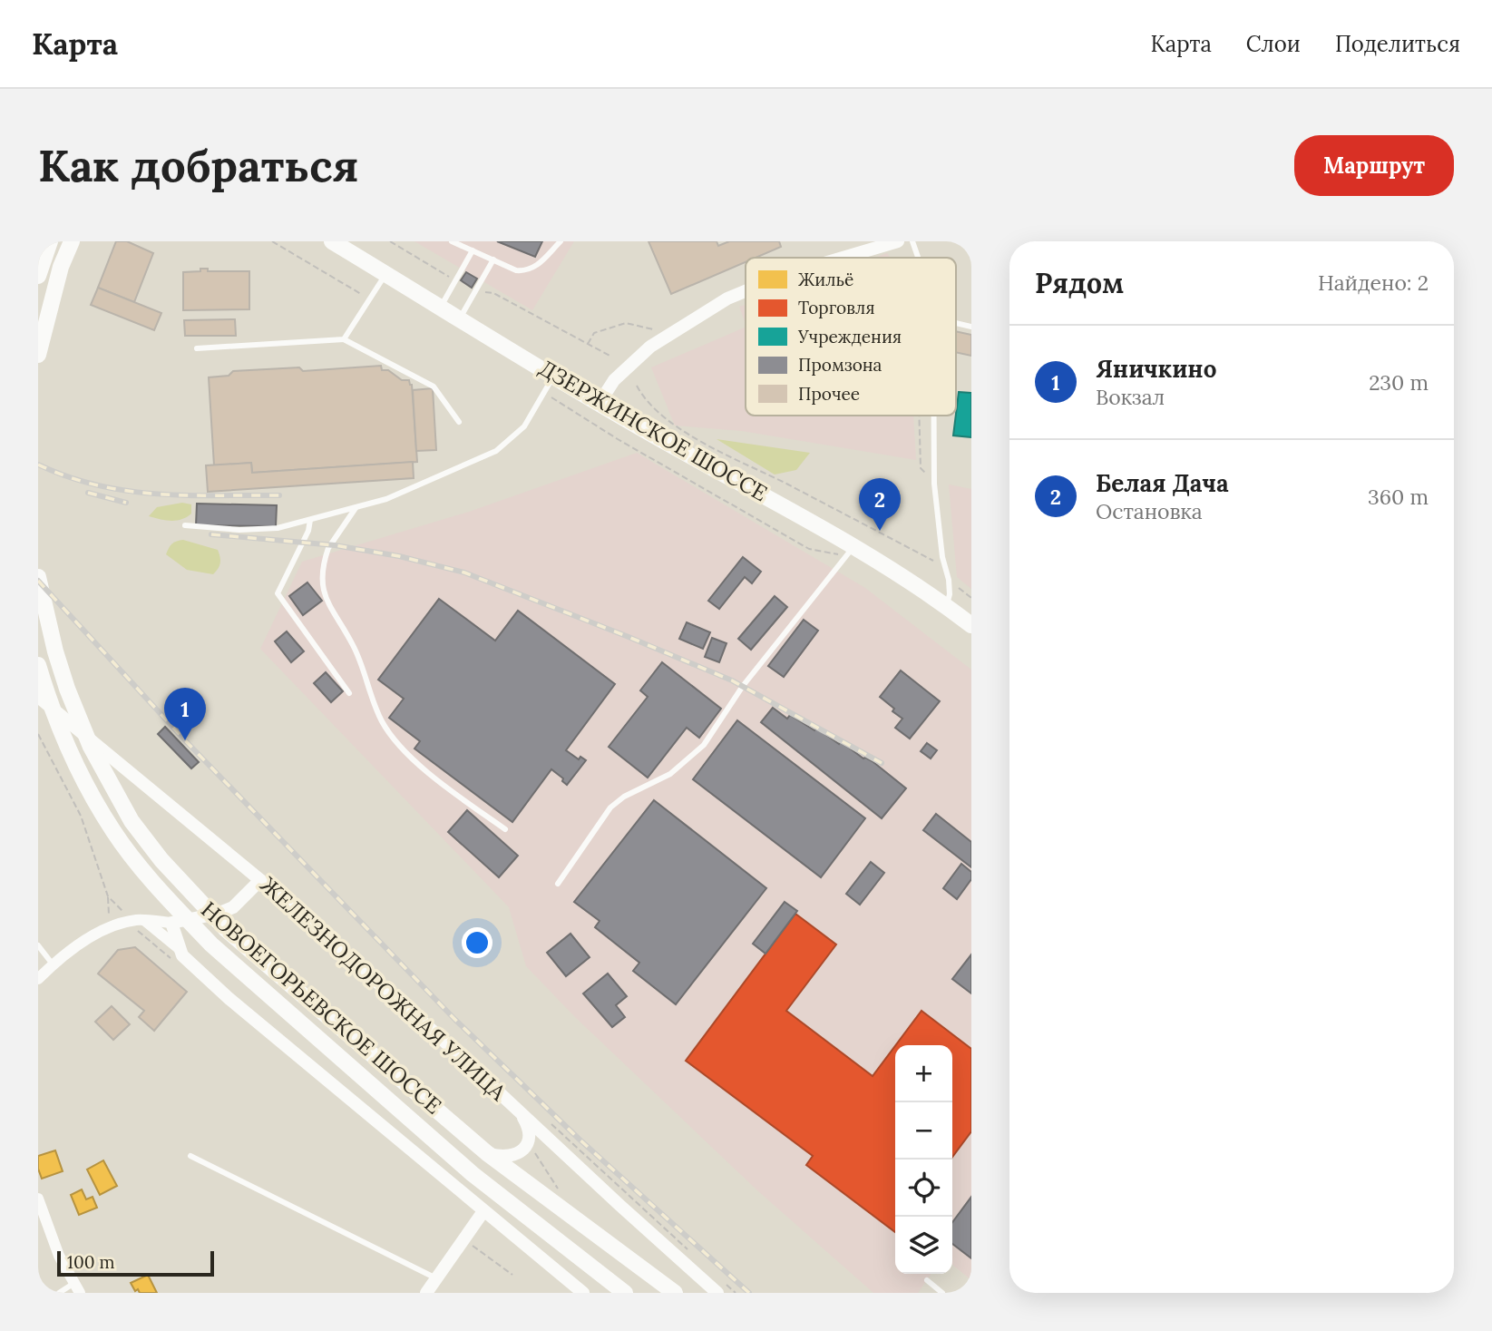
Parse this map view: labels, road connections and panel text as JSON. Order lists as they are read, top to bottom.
{
  "streets": {
    "main road": ["ДЗЕРЖИНСКОЕ ШОССЕ", "НОВОЕГОРЬЕВСКОЕ ШОССЕ"],
    "street": ["ЖЕЛЕЗНОДОРОЖНАЯ УЛИЦА"]
  },
  "legend": [
    "Жильё",
    "Торговля",
    "Учреждения",
    "Промзона",
    "Прочее"
  ],
  "scale_bar": "100 m",
  "page": {
    "header": "Карта",
    "nav": ["Карта", "Слои", "Поделиться"],
    "buttons": "Маршрут",
    "title": "Как добраться",
    "heading": ["Рядом", "Найдено: 2"],
    "list": [
      {
        "mark": "1",
        "name": "Яничкино",
        "note": "Вокзал",
        "value": "230 m"
      },
      {
        "mark": "2",
        "name": "Белая Дача",
        "note": "Остановка",
        "value": "360 m"
      }
    ],
    "pins": ["2", "1"],
    "map_buttons": ["+", "−"],
    "scale": "100 m"
  }
}
